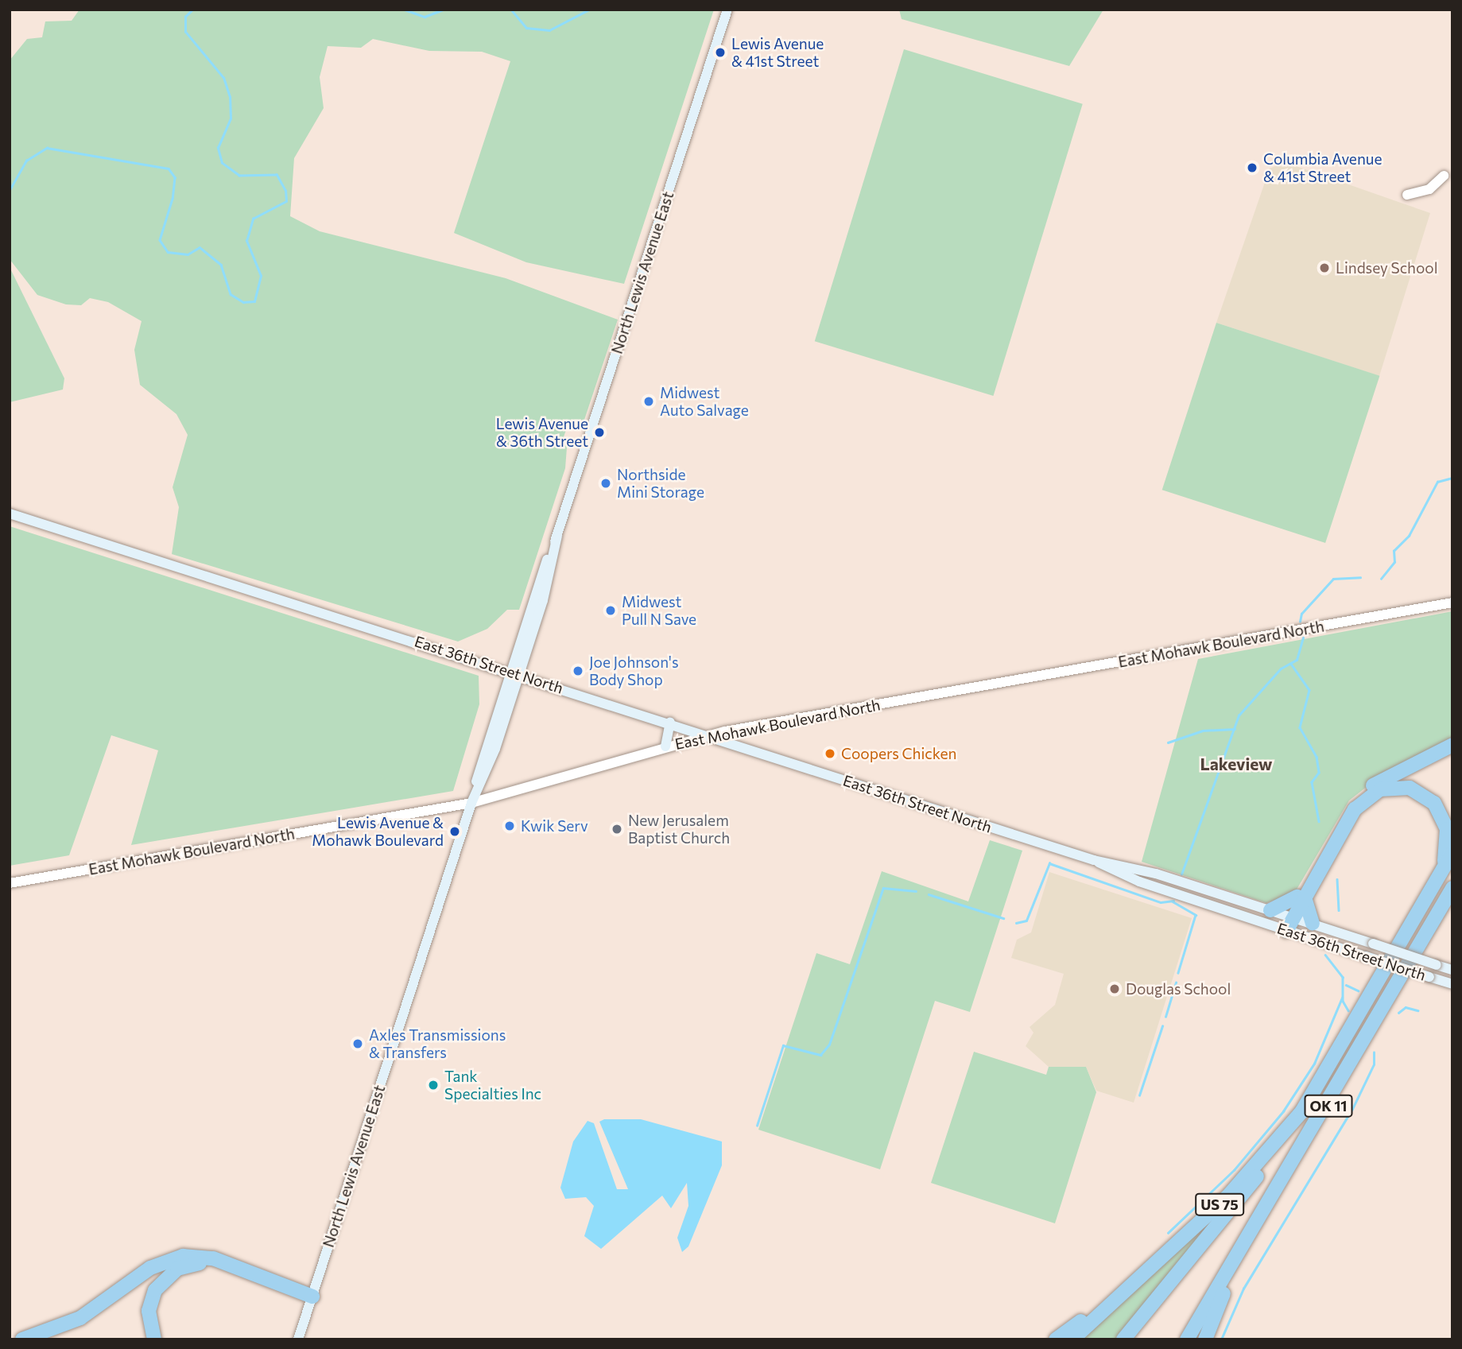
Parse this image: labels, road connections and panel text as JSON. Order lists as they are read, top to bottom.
{
  "streets": {
    "highway": ["OK 11", "US 75"],
    "main road": ["North Lewis Avenue East", "East 36th Street North"],
    "street": ["East Mohawk Boulevard North"]
  },
  "crossings": [
    ["North Lewis Avenue East", "East Mohawk Boulevard North"],
    ["North Lewis Avenue East", "East 36th Street North"],
    ["East Mohawk Boulevard North", "East 36th Street North"],
    ["East 36th Street North", "OK 11"],
    ["OK 11", "US 75"]
  ],
  "districts": ["Lakeview"],
  "places": [
    "Lewis Avenue & 41st Street",
    "Columbia Avenue & 41st Street",
    "Lindsey School",
    "Midwest Auto Salvage",
    "Lewis Avenue & 36th Street",
    "Northside Mini Storage",
    "Midwest Pull N Save",
    "Joe Johnson's Body Shop",
    "Coopers Chicken",
    "Kwik Serv",
    "New Jerusalem Baptist Church",
    "Lewis Avenue & Mohawk Boulevard",
    "Douglas School",
    "Axles Transmissions & Transfers",
    "Tank Specialties Inc"
  ]
}
